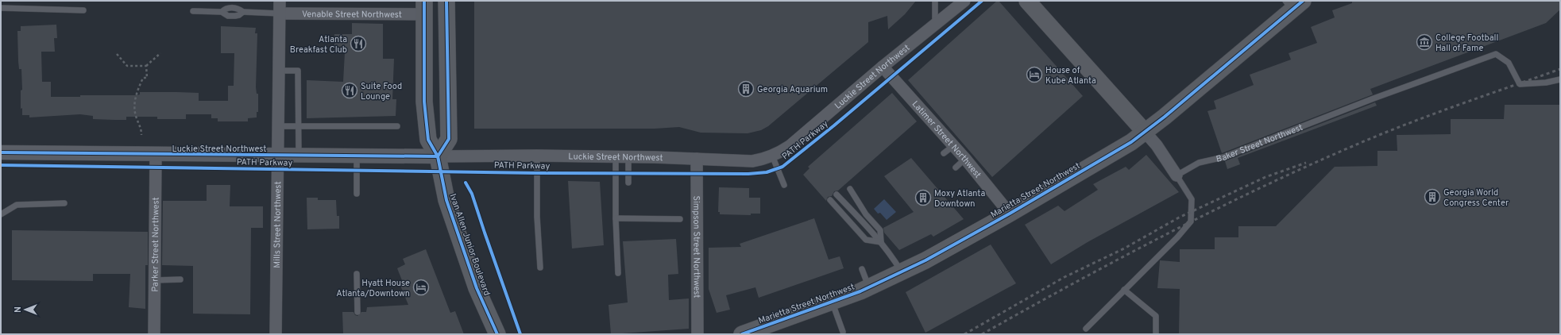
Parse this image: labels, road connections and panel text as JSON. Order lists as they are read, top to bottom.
{
  "streets": {
    "main road": ["Marietta Street Northwest", "Ivan Allen Junior Boulevard"],
    "street": [
      "Venable Street Northwest",
      "Luckie Street Northwest",
      "Latimer Street Northwest",
      "Mills Street Northwest",
      "Parker Street Northwest",
      "Simpson Street Northwest"
    ],
    "lane": ["Baker Street Northwest"],
    "cycle path": ["PATH Parkway"]
  },
  "crossings": [
    ["Venable Street Northwest", "Mills Street Northwest"],
    ["Venable Street Northwest", "Ivan Allen Junior Boulevard"],
    ["Luckie Street Northwest", "Latimer Street Northwest"],
    ["Luckie Street Northwest", "Mills Street Northwest"],
    ["Luckie Street Northwest", "Parker Street Northwest"],
    ["Luckie Street Northwest", "Ivan Allen Junior Boulevard"],
    ["Luckie Street Northwest", "Simpson Street Northwest"],
    ["Latimer Street Northwest", "Marietta Street Northwest"]
  ],
  "places": {
    "museum": ["College Football Hall of Fame"],
    "restaurant": ["Atlanta Breakfast Club", "Suite Food Lounge"],
    "hotel": ["House of Kube Atlanta", "Hyatt House Atlanta/Downtown"],
    "building": ["Georgia Aquarium", "Georgia World Congress Center", "Moxy Atlanta Downtown"]
  },
  "north": "left"
}
